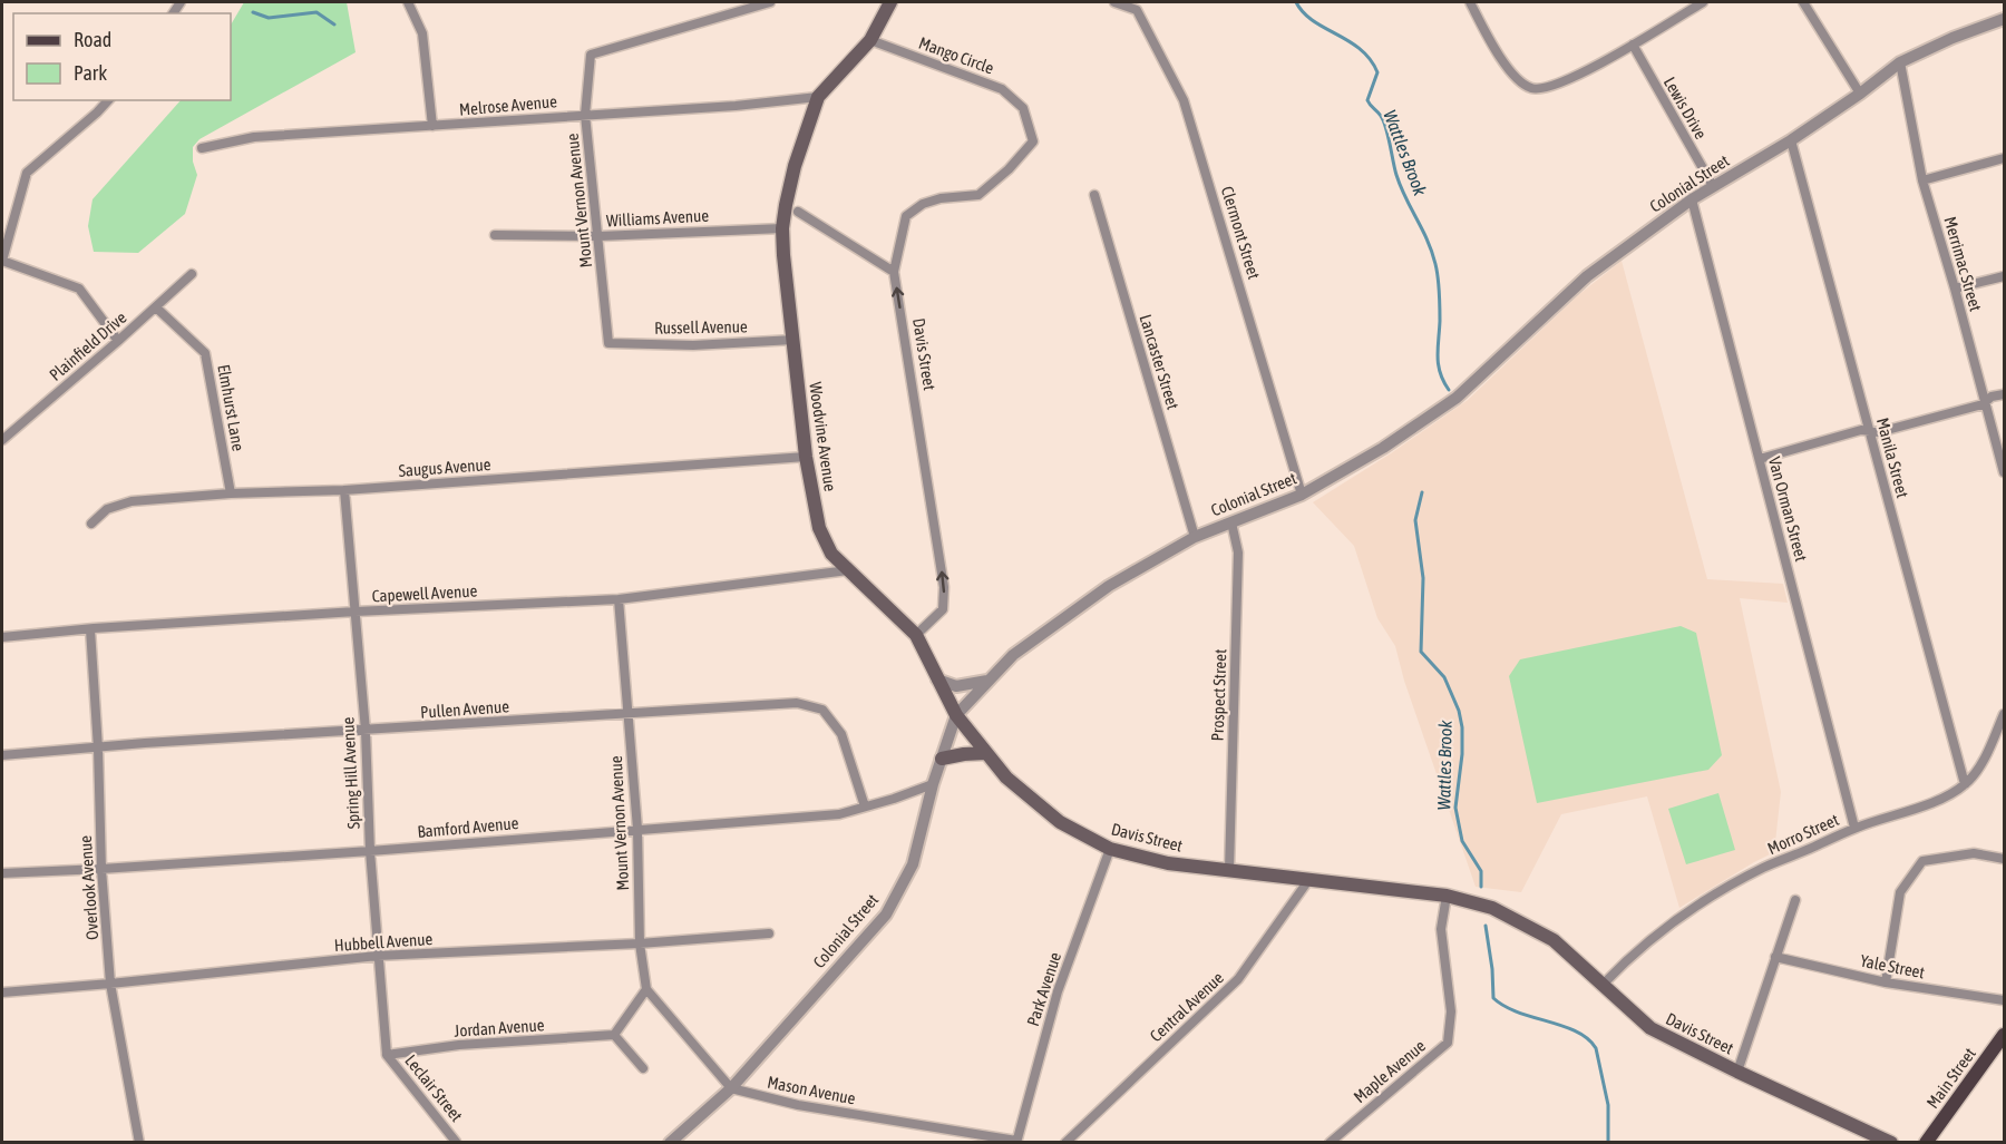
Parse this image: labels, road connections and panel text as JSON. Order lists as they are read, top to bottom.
{
  "streets": {
    "main road": ["Davis Street", "Woodvine Avenue", "Main Street"],
    "street": [
      "Mango Circle",
      "Melrose Avenue",
      "Lewis Drive",
      "Colonial Street",
      "Mount Vernon Avenue",
      "Williams Avenue",
      "Clermont Street",
      "Merrimac Street",
      "Russell Avenue",
      "Plainfield Drive",
      "Lancaster Street",
      "Elmhurst Lane",
      "Manila Street",
      "Saugus Avenue",
      "Van Orman Street",
      "Capewell Avenue",
      "Prospect Street",
      "Pullen Avenue",
      "Spring Hill Avenue",
      "Bamford Avenue",
      "Morro Street",
      "Overlook Avenue",
      "Hubbell Avenue",
      "Yale Street",
      "Park Avenue",
      "Central Avenue",
      "Jordan Avenue",
      "Maple Avenue",
      "Leclair Street",
      "Mason Avenue"
    ]
  },
  "crossings": [
    ["Mango Circle", "Davis Street"],
    ["Melrose Avenue", "Mount Vernon Avenue"],
    ["Lewis Drive", "Colonial Street"],
    ["Colonial Street", "Clermont Street"],
    ["Colonial Street", "Merrimac Street"],
    ["Colonial Street", "Davis Street"],
    ["Colonial Street", "Lancaster Street"],
    ["Colonial Street", "Manila Street"],
    ["Colonial Street", "Van Orman Street"],
    ["Colonial Street", "Prospect Street"],
    ["Colonial Street", "Bamford Avenue"],
    ["Colonial Street", "Mason Avenue"],
    ["Mount Vernon Avenue", "Williams Avenue"],
    ["Mount Vernon Avenue", "Russell Avenue"],
    ["Mount Vernon Avenue", "Capewell Avenue"],
    ["Mount Vernon Avenue", "Pullen Avenue"],
    ["Mount Vernon Avenue", "Bamford Avenue"],
    ["Mount Vernon Avenue", "Hubbell Avenue"],
    ["Williams Avenue", "Woodvine Avenue"],
    ["Russell Avenue", "Woodvine Avenue"],
    ["Plainfield Drive", "Elmhurst Lane"],
    ["Davis Street", "Woodvine Avenue"],
    ["Davis Street", "Prospect Street"],
    ["Davis Street", "Morro Street"],
    ["Davis Street", "Park Avenue"],
    ["Davis Street", "Central Avenue"],
    ["Davis Street", "Maple Avenue"],
    ["Elmhurst Lane", "Saugus Avenue"],
    ["Woodvine Avenue", "Saugus Avenue"],
    ["Woodvine Avenue", "Capewell Avenue"],
    ["Manila Street", "Morro Street"],
    ["Saugus Avenue", "Spring Hill Avenue"],
    ["Van Orman Street", "Morro Street"],
    ["Capewell Avenue", "Spring Hill Avenue"],
    ["Capewell Avenue", "Overlook Avenue"],
    ["Pullen Avenue", "Spring Hill Avenue"],
    ["Pullen Avenue", "Bamford Avenue"],
    ["Pullen Avenue", "Overlook Avenue"],
    ["Spring Hill Avenue", "Bamford Avenue"],
    ["Spring Hill Avenue", "Hubbell Avenue"],
    ["Spring Hill Avenue", "Jordan Avenue"],
    ["Spring Hill Avenue", "Leclair Street"],
    ["Bamford Avenue", "Overlook Avenue"],
    ["Overlook Avenue", "Hubbell Avenue"],
    ["Park Avenue", "Mason Avenue"],
    ["Jordan Avenue", "Leclair Street"]
  ],
  "water": ["Wattles Brook"],
  "legend": ["Road", "Park"]
}
